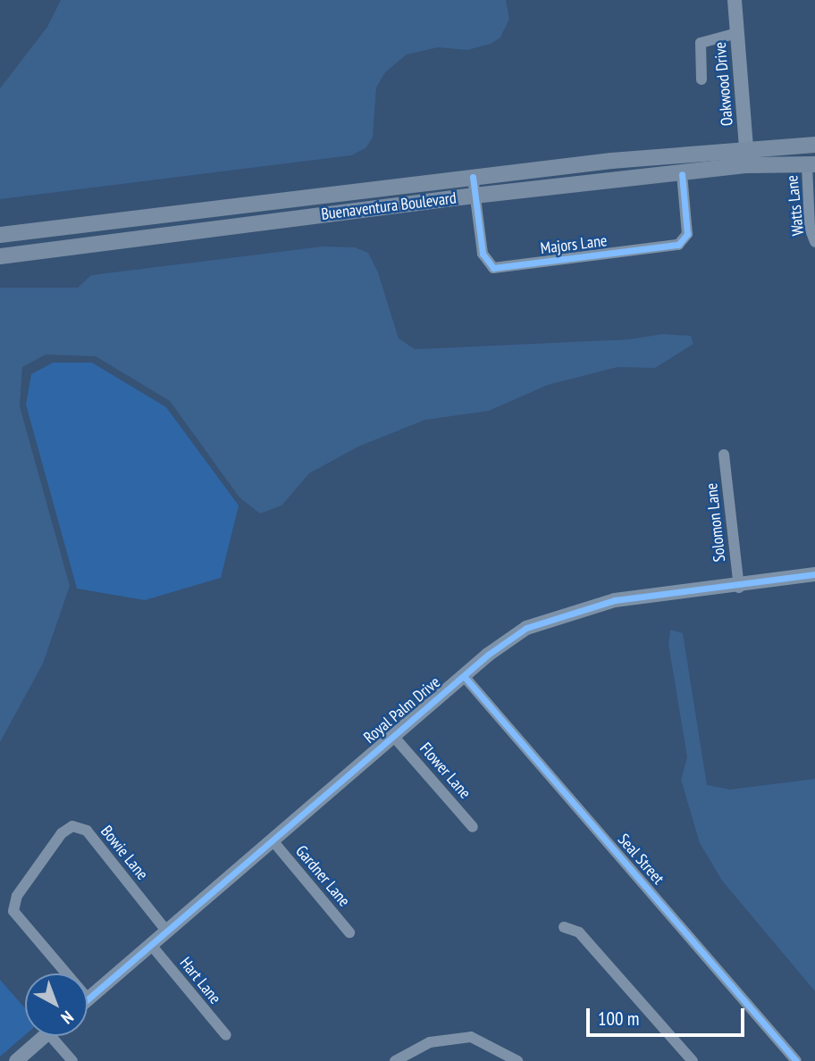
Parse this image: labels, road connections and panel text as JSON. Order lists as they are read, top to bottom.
{
  "streets": {
    "main road": ["Buenaventura Boulevard"],
    "street": [
      "Oakwood Drive",
      "Watts Lane",
      "Majors Lane",
      "Solomon Lane",
      "Royal Palm Drive",
      "Flower Lane",
      "Bowie Lane",
      "Seal Street",
      "Gardner Lane",
      "Hart Lane"
    ]
  },
  "crossings": [
    ["Oakwood Drive", "Buenaventura Boulevard"],
    ["Watts Lane", "Buenaventura Boulevard"],
    ["Buenaventura Boulevard", "Majors Lane"],
    ["Solomon Lane", "Royal Palm Drive"],
    ["Royal Palm Drive", "Flower Lane"],
    ["Royal Palm Drive", "Bowie Lane"],
    ["Royal Palm Drive", "Seal Street"],
    ["Royal Palm Drive", "Gardner Lane"],
    ["Royal Palm Drive", "Hart Lane"]
  ],
  "scale_bar": "100 m",
  "north": "bottom right"
}
